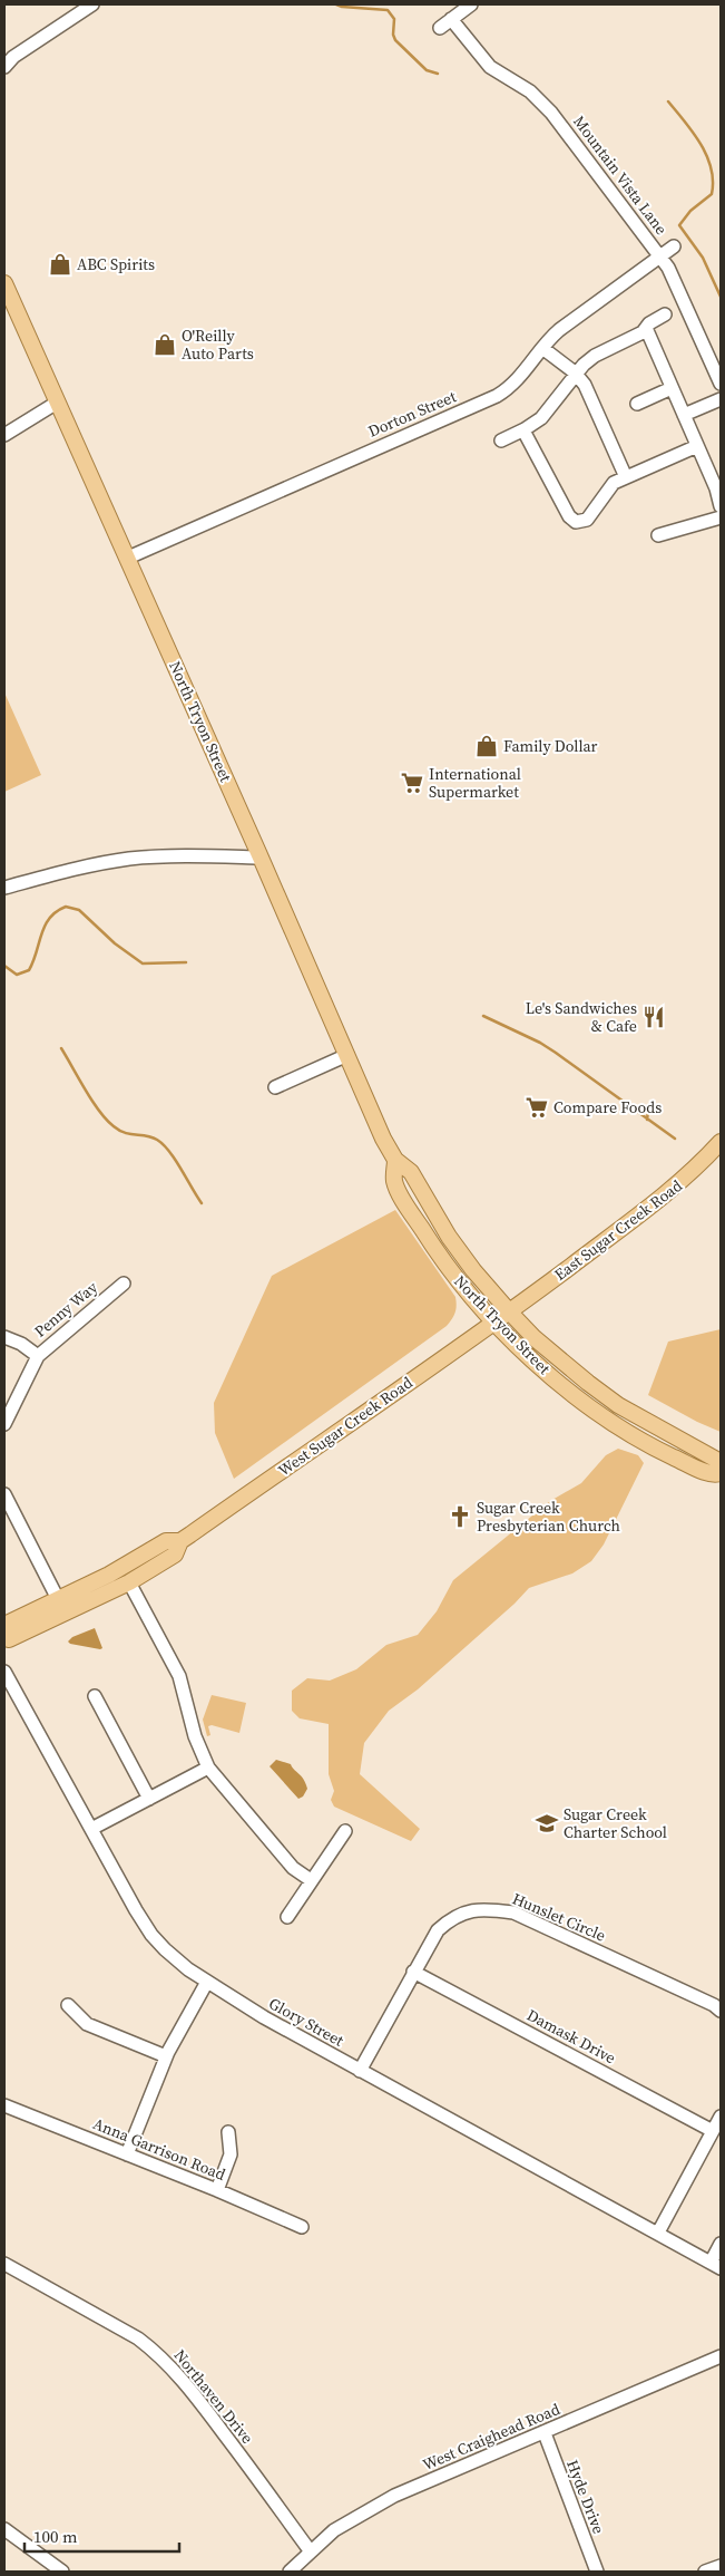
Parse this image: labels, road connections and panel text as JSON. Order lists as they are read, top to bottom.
{
  "streets": {
    "main road": ["North Tryon Street", "East Sugar Creek Road", "West Sugar Creek Road"],
    "street": [
      "Mountain Vista Lane",
      "Dorton Street",
      "Penny Way",
      "Hunslet Circle",
      "Glory Street",
      "Damask Drive",
      "Anna Garrison Road",
      "Northaven Drive",
      "West Craighead Road",
      "Hyde Drive"
    ]
  },
  "crossings": [
    ["Mountain Vista Lane", "Dorton Street"],
    ["Dorton Street", "North Tryon Street"],
    ["North Tryon Street", "East Sugar Creek Road"],
    ["North Tryon Street", "West Sugar Creek Road"],
    ["East Sugar Creek Road", "West Sugar Creek Road"],
    ["Hunslet Circle", "Glory Street"],
    ["Hunslet Circle", "Damask Drive"],
    ["Northaven Drive", "West Craighead Road"],
    ["West Craighead Road", "Hyde Drive"]
  ],
  "places": {
    "shop": ["ABC Spirits", "O'Reilly Auto Parts", "Family Dollar"],
    "supermarket": ["International Supermarket", "Compare Foods"],
    "restaurant": ["Le's Sandwiches & Cafe"],
    "church": ["Sugar Creek Presbyterian Church"],
    "school or university": ["Sugar Creek Charter School"]
  },
  "scale_bar": "100 m"
}
